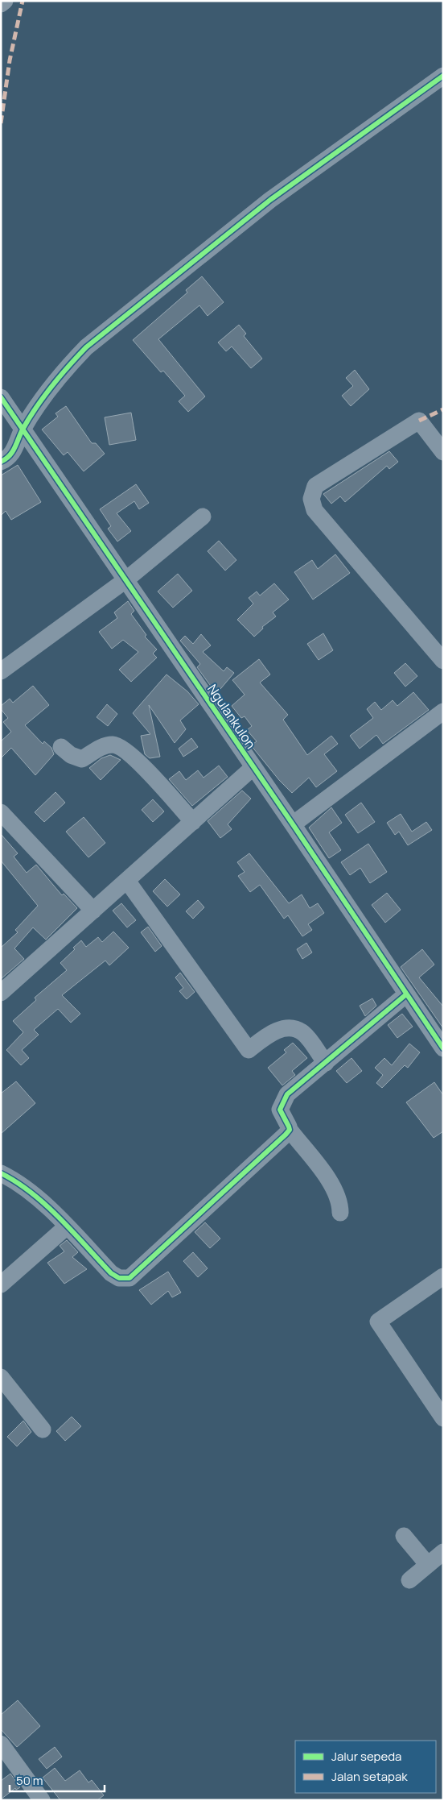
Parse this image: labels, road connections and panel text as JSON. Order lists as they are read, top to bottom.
{
  "streets": {
    "street": ["Ngulankulon"]
  },
  "legend": ["Jalur sepeda", "Jalan setapak"],
  "scale_bar": "50 m"
}
